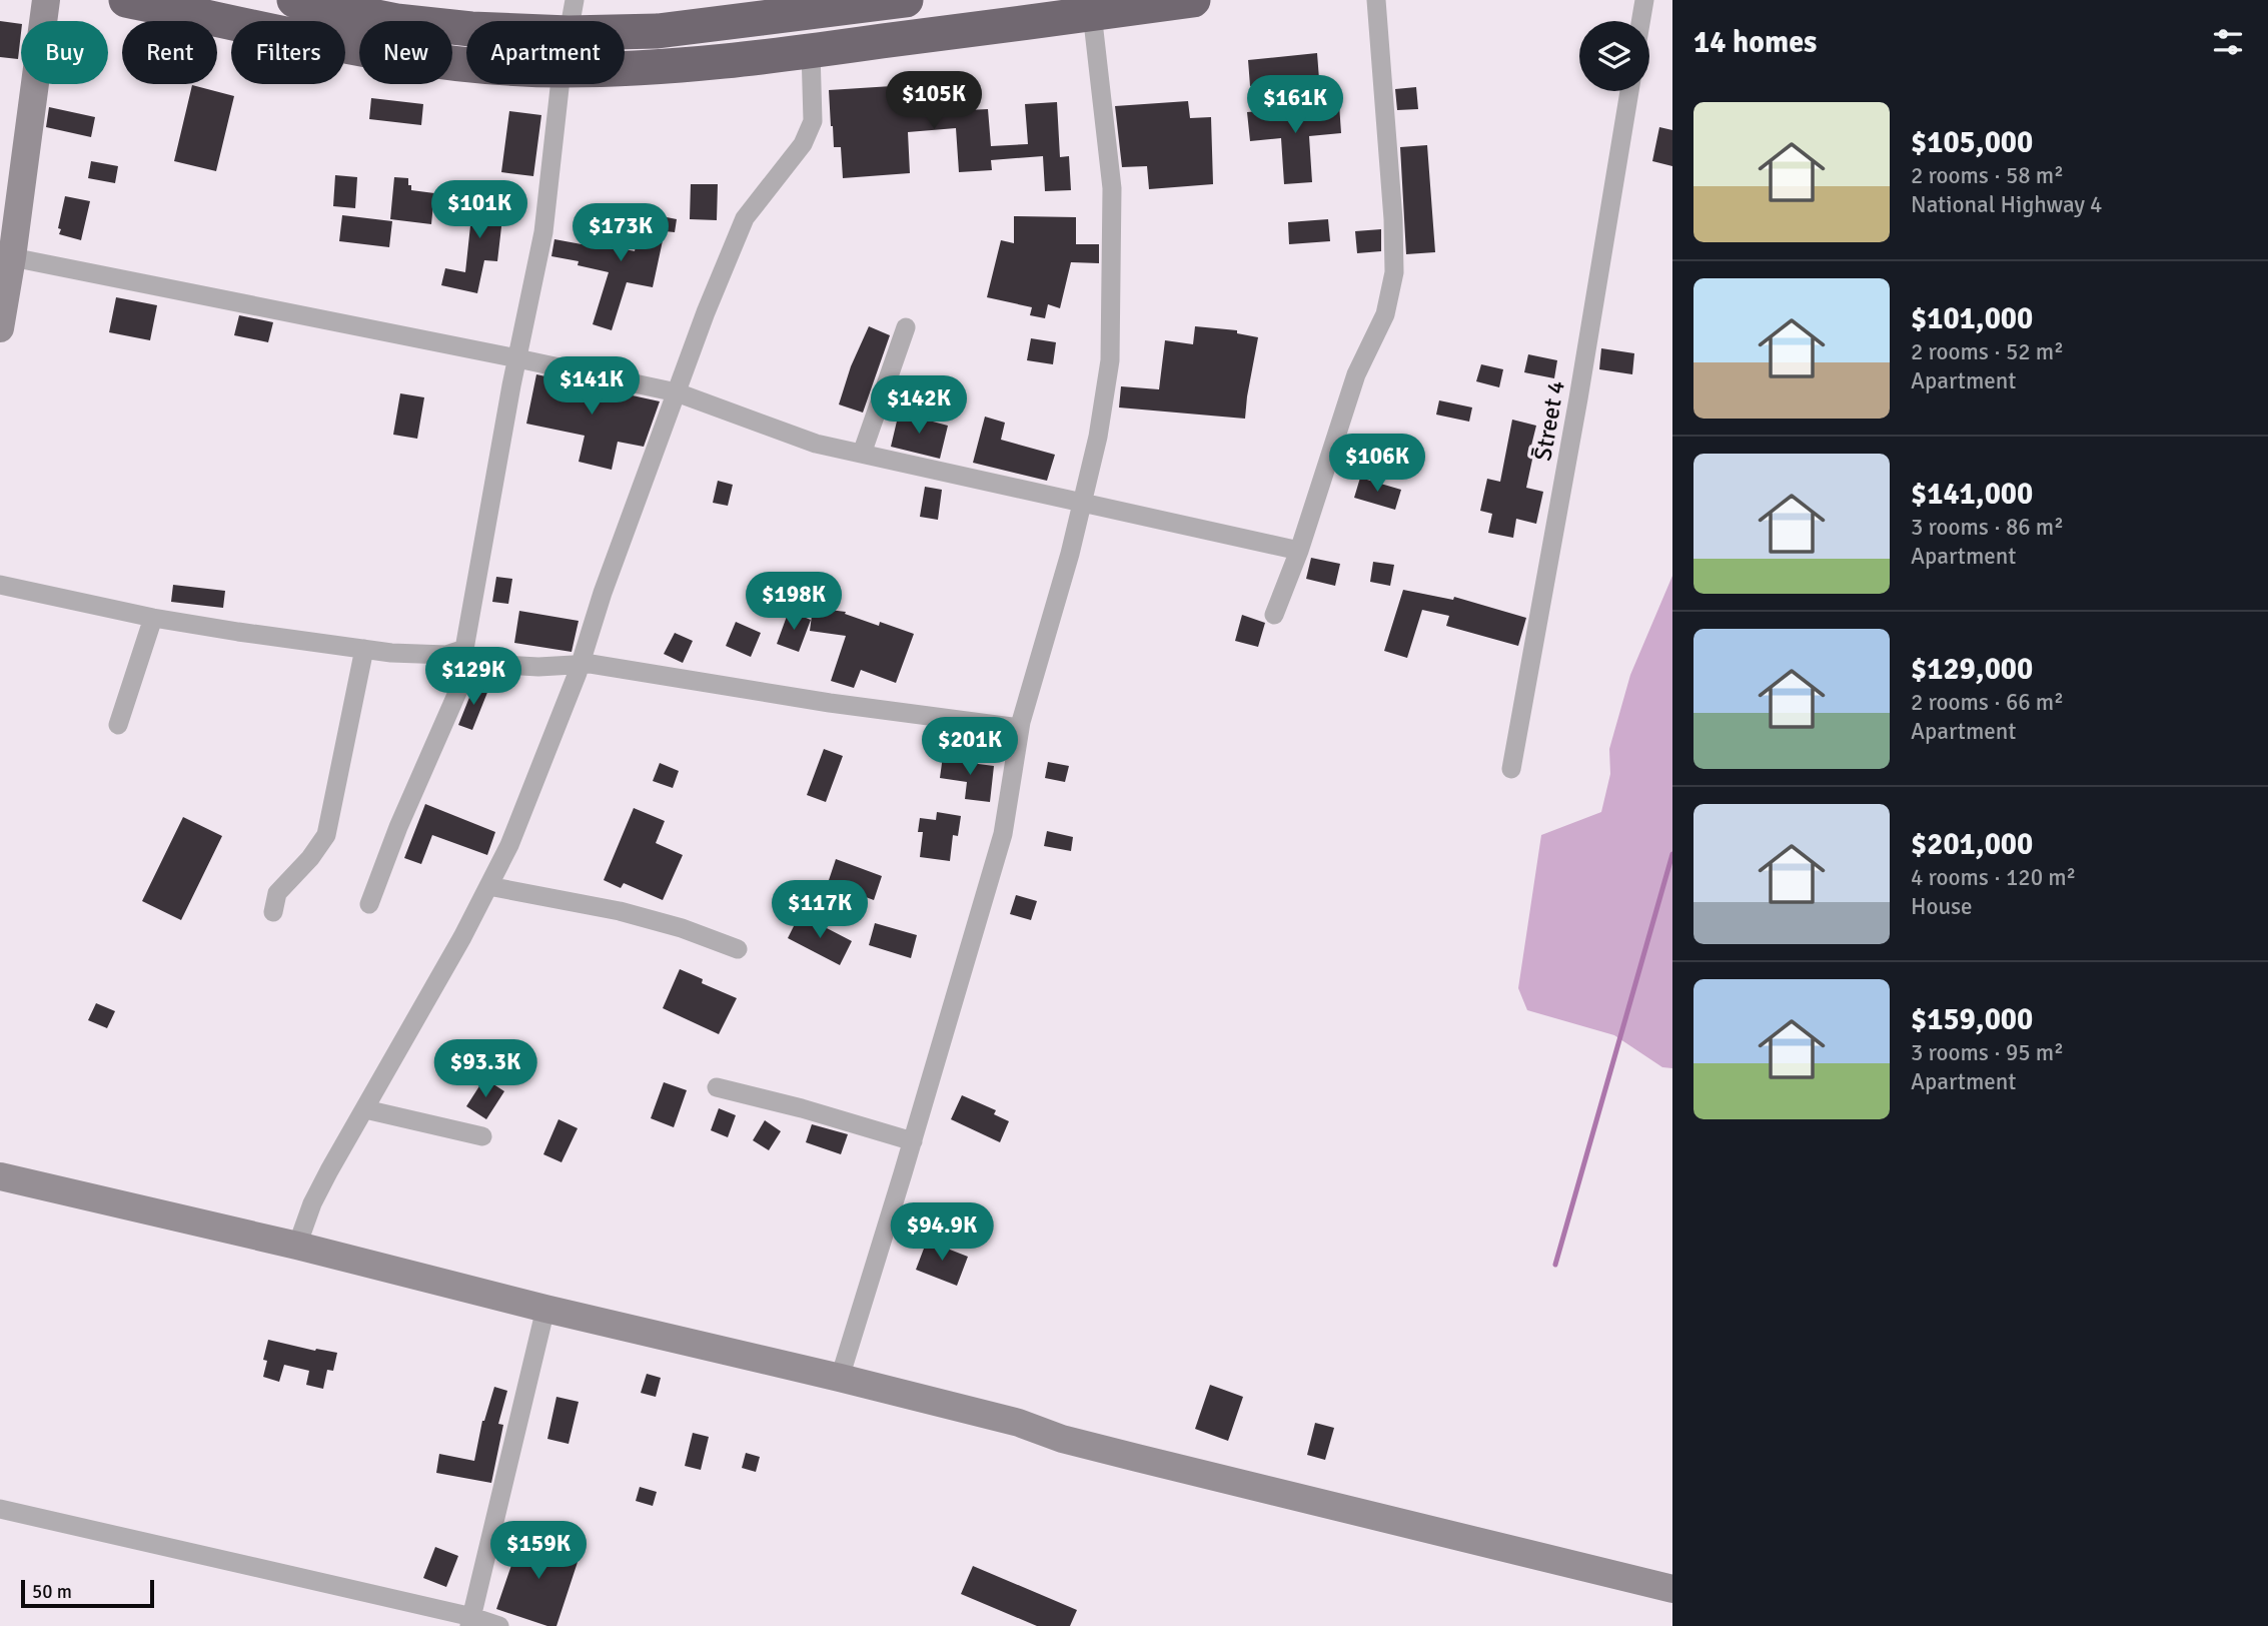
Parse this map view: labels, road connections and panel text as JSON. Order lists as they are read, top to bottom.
{
  "streets": {
    "street": ["S̄treet 4"]
  },
  "scale_bar": "50 m",
  "page": {
    "heading": "14 homes",
    "chip": [
      "Buy",
      "Rent",
      "Filters",
      "New",
      "Apartment"
    ],
    "price": [
      "$105K",
      "$161K",
      "$101K",
      "$173K",
      "$141K",
      "$142K",
      "$106K",
      "$198K",
      "$129K",
      "$201K",
      "$117K",
      "$93.3K",
      "$94.9K",
      "$159K"
    ],
    "list": [
      {
        "name": "$105,000",
        "note": "2 rooms · 58 m² · National Highway 4"
      },
      {
        "name": "$101,000",
        "note": "2 rooms · 52 m² · Apartment"
      },
      {
        "name": "$141,000",
        "note": "3 rooms · 86 m² · Apartment"
      },
      {
        "name": "$129,000",
        "note": "2 rooms · 66 m² · Apartment"
      },
      {
        "name": "$201,000",
        "note": "4 rooms · 120 m² · House"
      },
      {
        "name": "$159,000",
        "note": "3 rooms · 95 m² · Apartment"
      }
    ],
    "scale": "50 m"
  }
}
